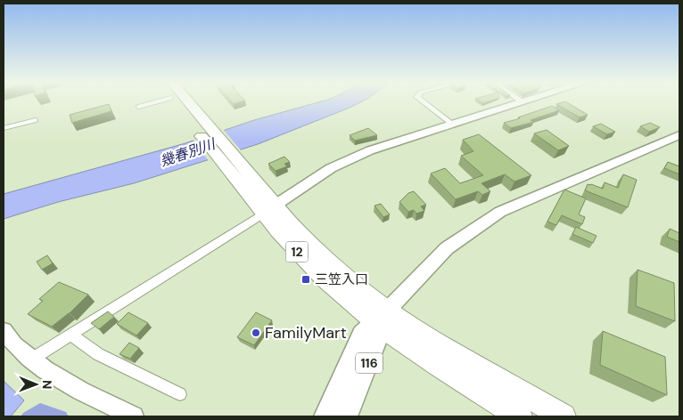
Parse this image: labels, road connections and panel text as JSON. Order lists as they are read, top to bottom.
{
  "streets": {
    "highway": ["12"],
    "main road": ["116"]
  },
  "crossings": [
    ["12", "116"]
  ],
  "water": ["幾春別川"],
  "places": {
    "transit": ["三笠入口"],
    "other": ["FamilyMart"]
  },
  "north": "right"
}
